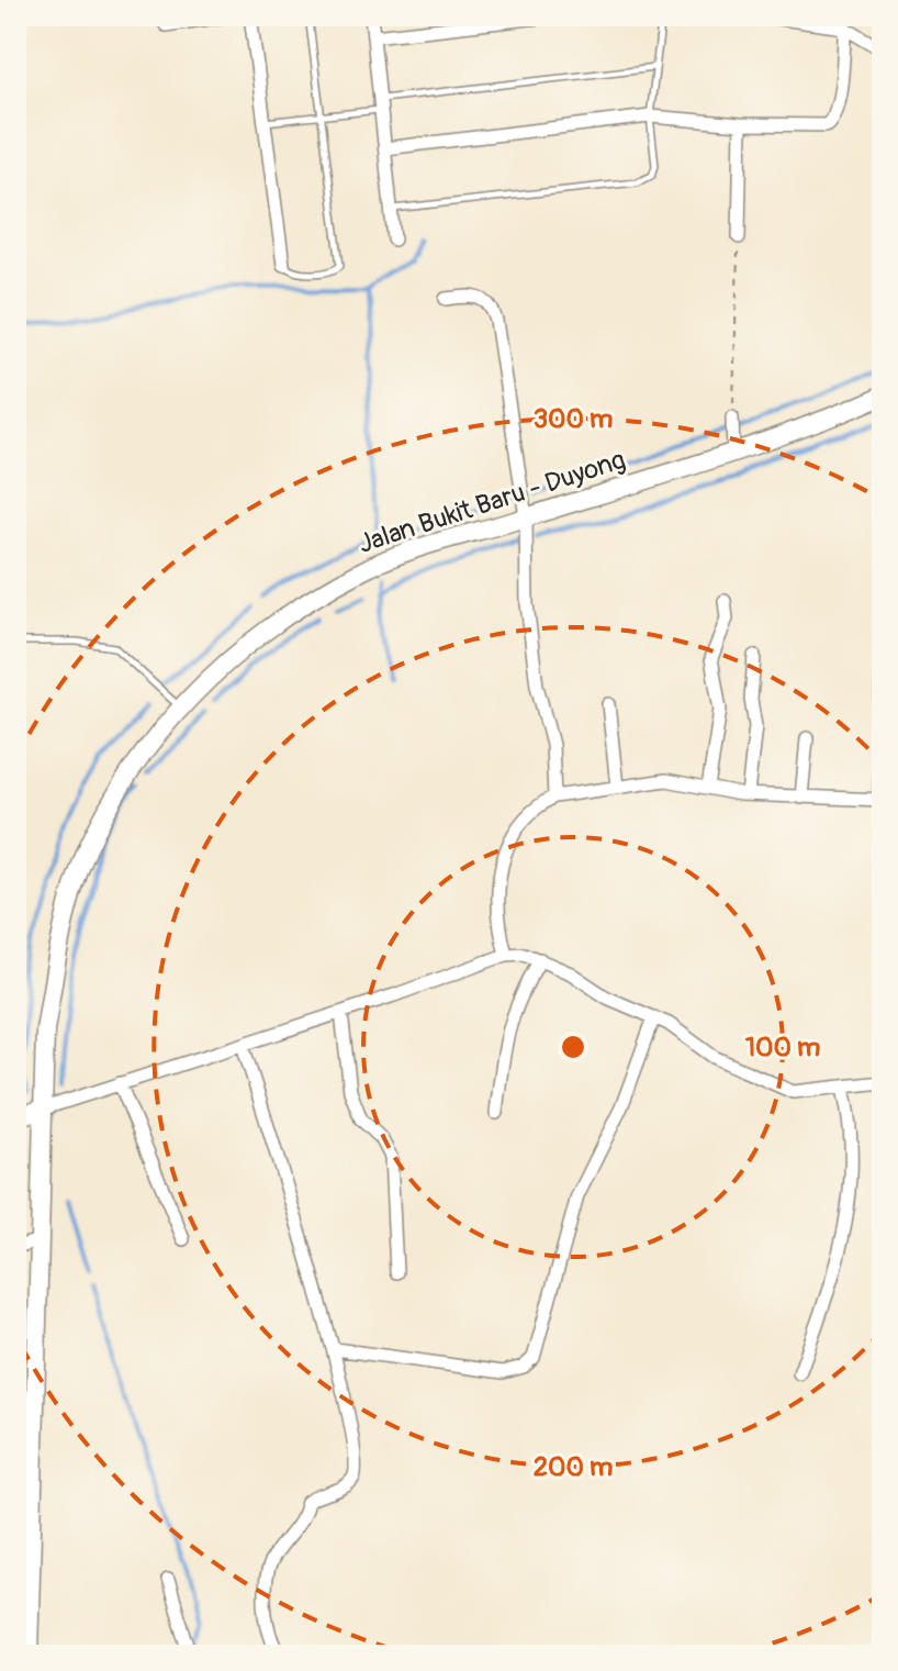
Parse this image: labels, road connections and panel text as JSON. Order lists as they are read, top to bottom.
{
  "streets": {
    "main road": ["Jalan Bukit Baru - Duyong"]
  },
  "rings": ["300 m", "100 m", "200 m"]
}
